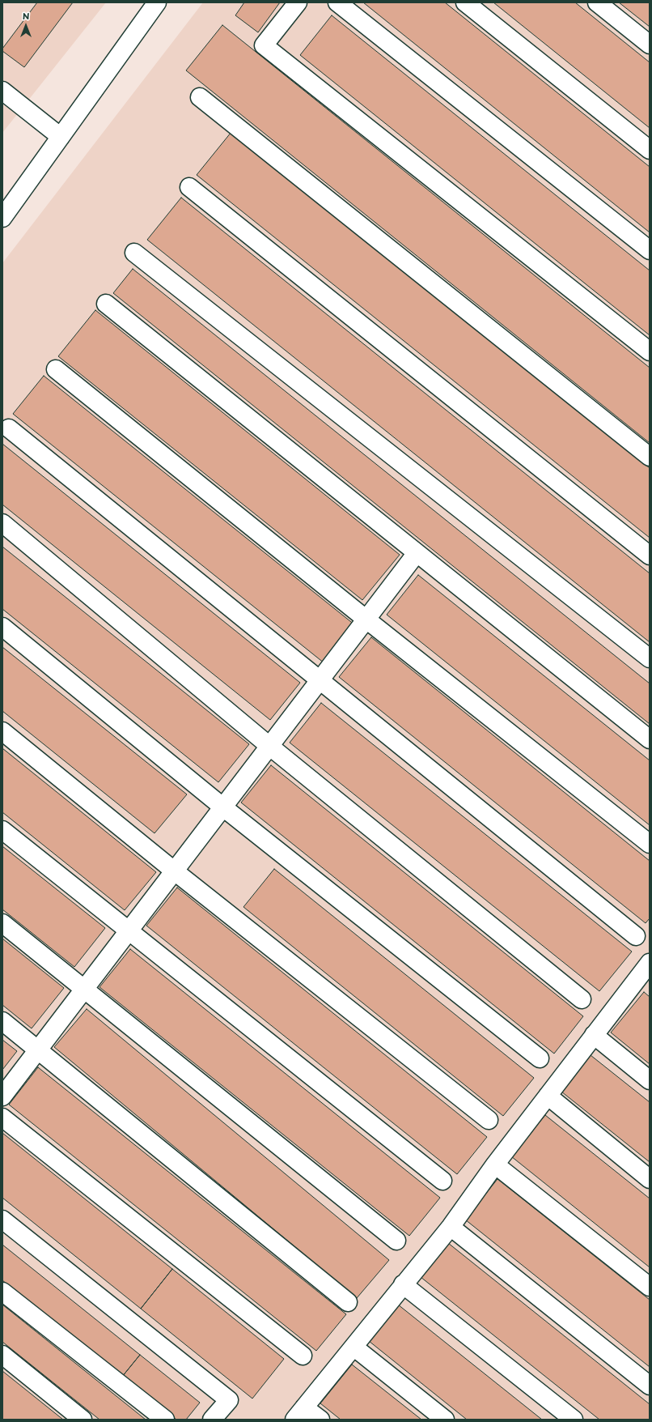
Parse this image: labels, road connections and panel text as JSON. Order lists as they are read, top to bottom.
{
  "north": "top"
}
